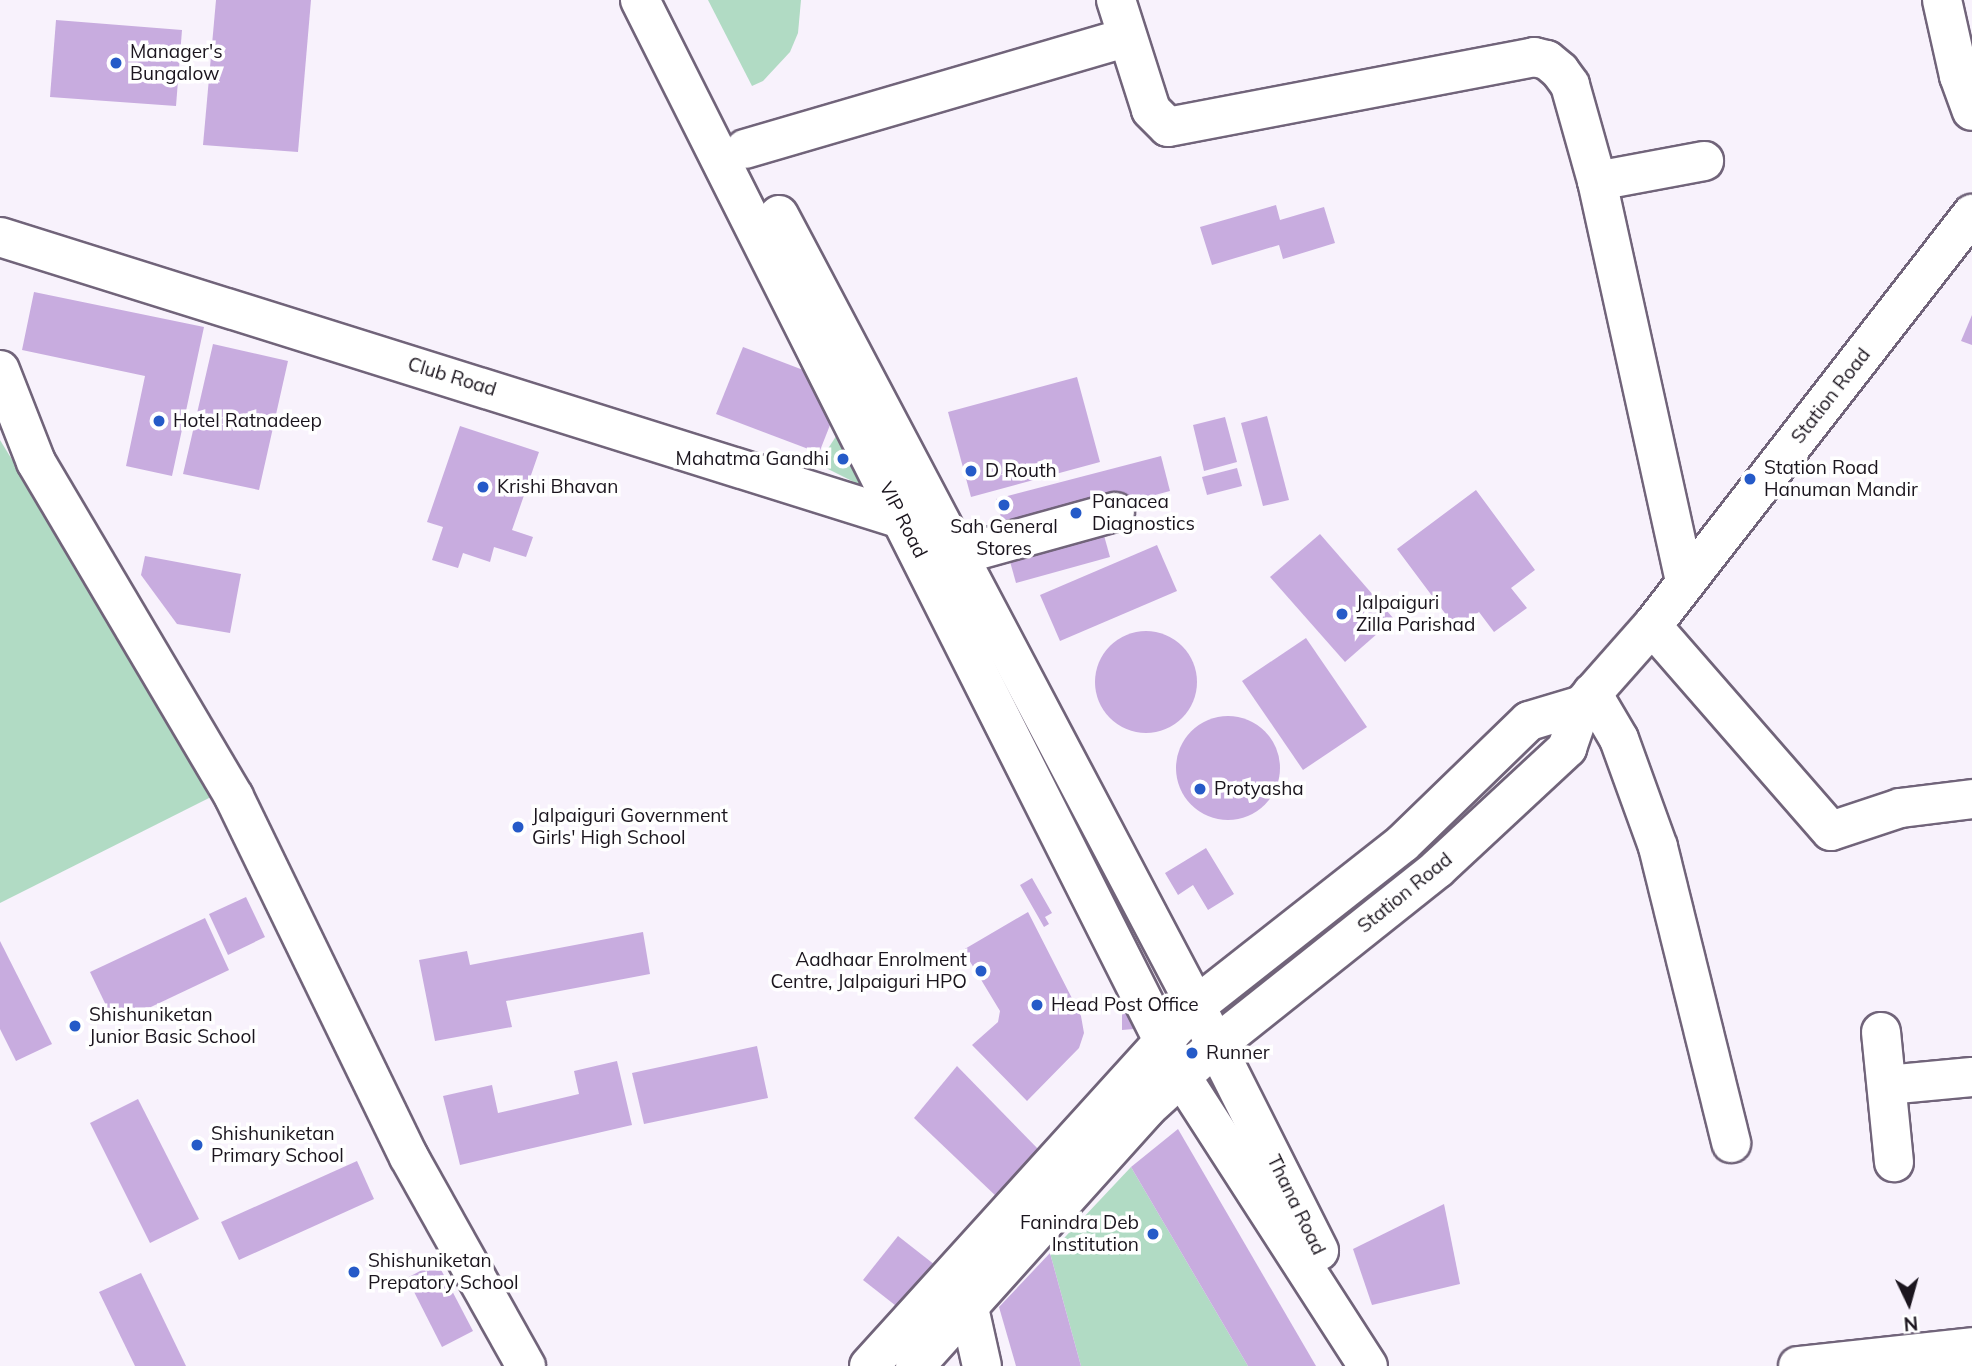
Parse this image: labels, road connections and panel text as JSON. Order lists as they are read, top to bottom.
{
  "streets": {
    "street": [
      "Club Road",
      "Station Road",
      "VIP Road",
      "Thana Road"
    ]
  },
  "crossings": [
    ["Club Road", "VIP Road"],
    ["Station Road", "Thana Road"]
  ],
  "places": [
    "Manager's Bungalow",
    "Hotel Ratnadeep",
    "Mahatma Gandhi",
    "D Routh",
    "Station Road Hanuman Mandir",
    "Krishi Bhavan",
    "Sah General Stores",
    "Panacea Diagnostics",
    "Jalpaiguri Zilla Parishad",
    "Protyasha",
    "Jalpaiguri Government Girls' High School",
    "Aadhaar Enrolment Centre, Jalpaiguri HPO",
    "Head Post Office",
    "Shishuniketan Junior Basic School",
    "Runner",
    "Shishuniketan Primary School",
    "Fanindra Deb Institution",
    "Shishuniketan Prepatory School"
  ],
  "north": "bottom"
}
